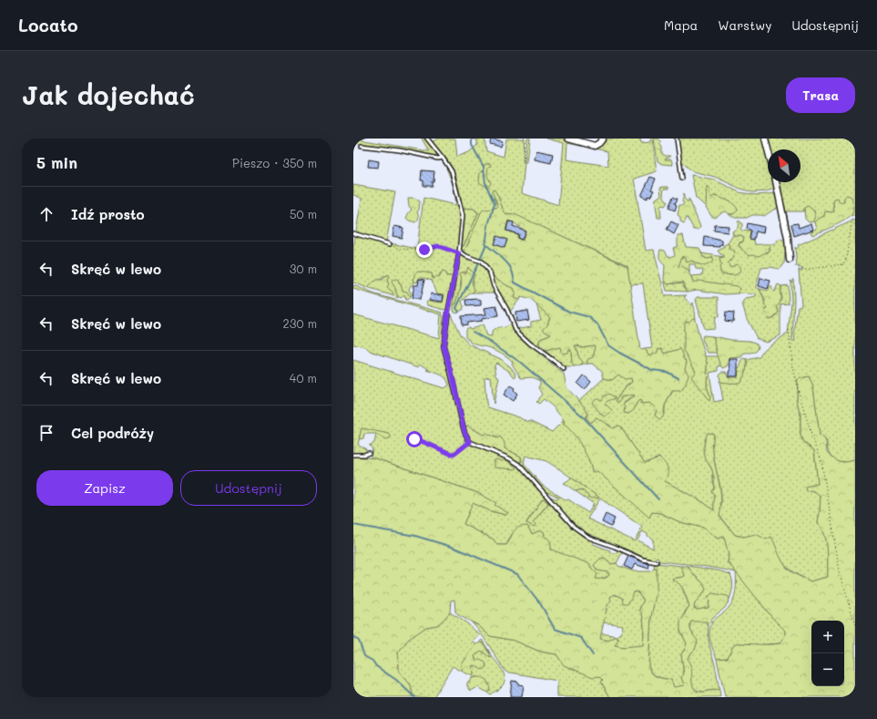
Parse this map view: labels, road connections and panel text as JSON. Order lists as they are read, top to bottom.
{
  "north": "top left",
  "page": {
    "header": "Locato",
    "nav": ["Mapa", "Warstwy", "Udostępnij"],
    "buttons": [
      "Trasa",
      ["Zapisz", "Udostępnij"]
    ],
    "title": "Jak dojechać",
    "heading": ["5 min", "Pieszo · 350 m"],
    "list": [
      ["Idź prosto", "50 m"],
      ["Skręć w lewo", "30 m"],
      ["Skręć w lewo", "230 m"],
      ["Skręć w lewo", "40 m"],
      "Cel podróży"
    ],
    "map_buttons": ["+", "−"]
  }
}
